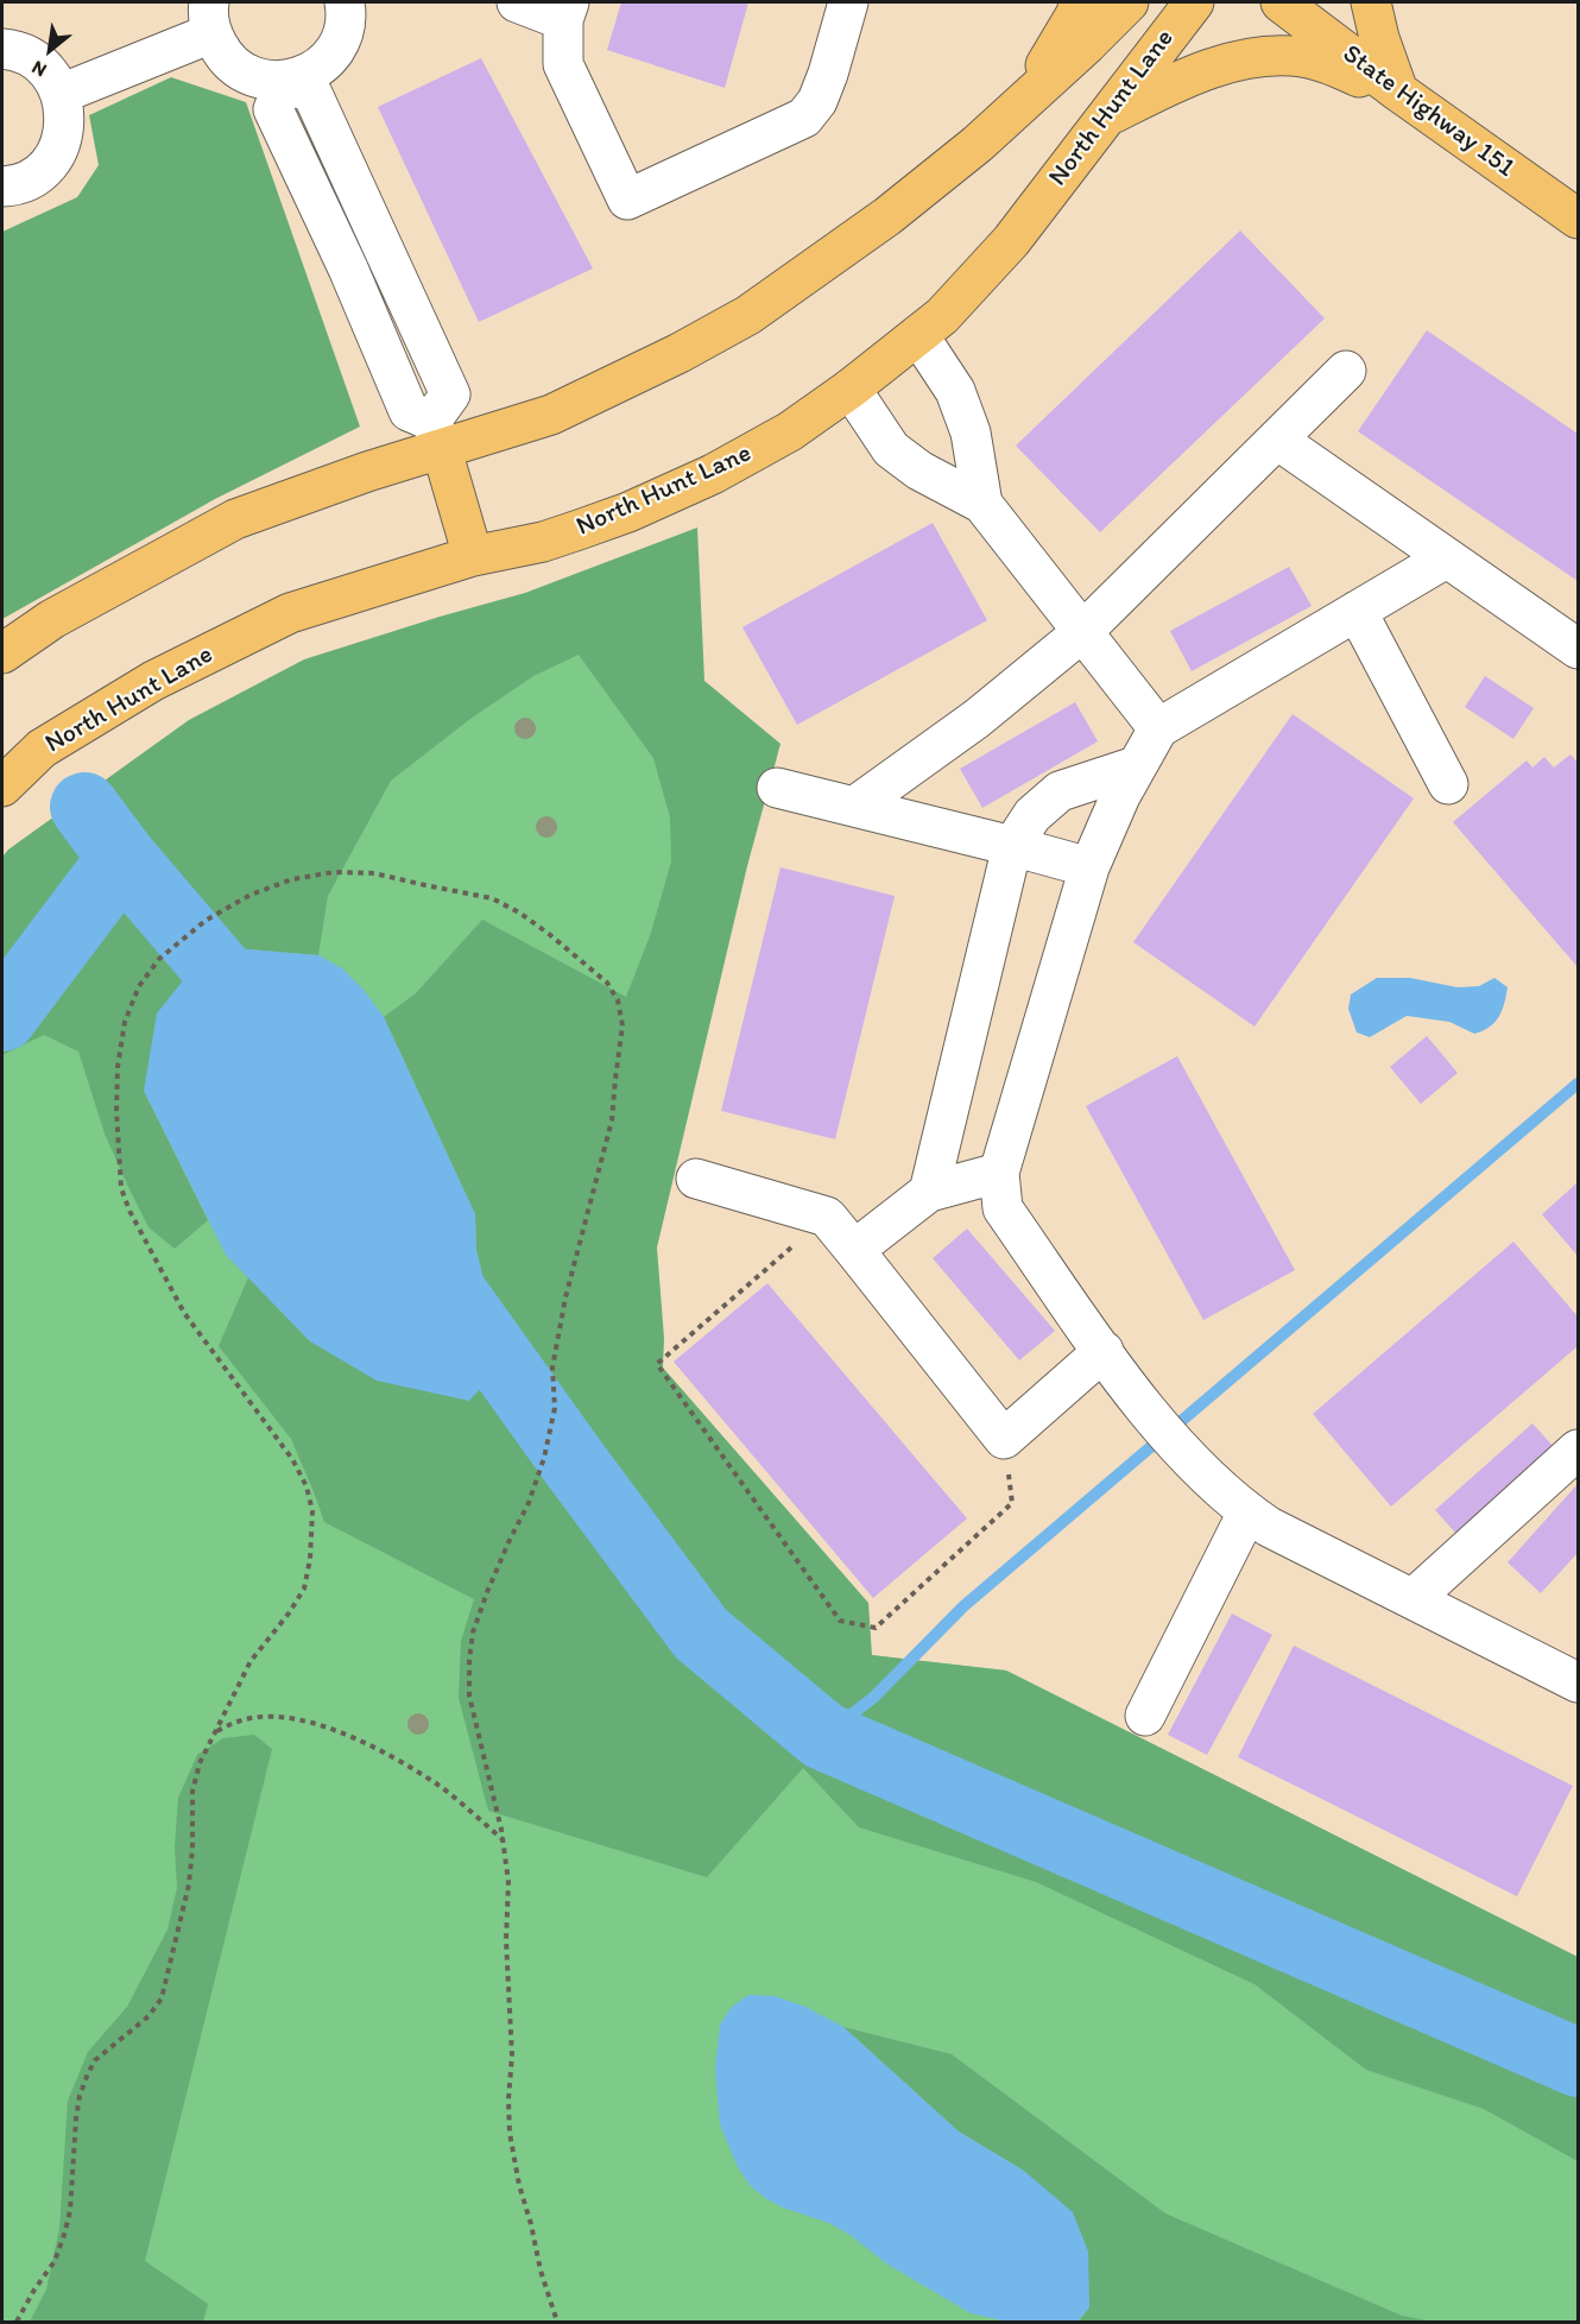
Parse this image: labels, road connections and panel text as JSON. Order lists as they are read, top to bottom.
{
  "streets": {
    "main road": ["North Hunt Lane", "State Highway 151"]
  },
  "north": "bottom left"
}
